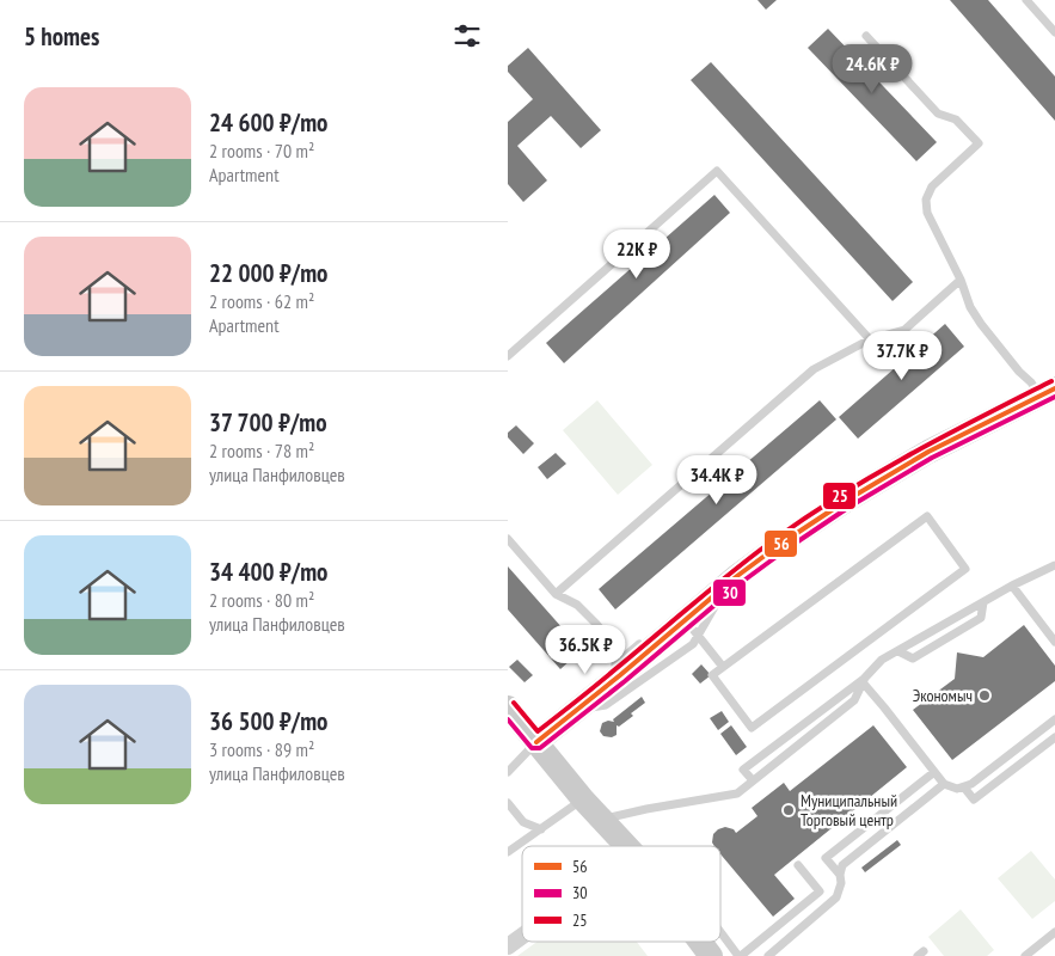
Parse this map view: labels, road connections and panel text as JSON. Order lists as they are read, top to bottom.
{
  "places": ["Экономыч", "Муниципальный Торговый центр"],
  "lines": ["transit line 25", "transit line 56", "transit line 30"],
  "legend": ["56", "30", "25"],
  "page": {
    "heading": "5 homes",
    "price": [
      "24.6K ₽",
      "22K ₽",
      "37.7K ₽",
      "34.4K ₽",
      "36.5K ₽"
    ],
    "list": [
      {
        "name": "24 600 ₽/mo",
        "note": "2 rooms · 70 m² · Apartment"
      },
      {
        "name": "22 000 ₽/mo",
        "note": "2 rooms · 62 m² · Apartment"
      },
      {
        "name": "37 700 ₽/mo",
        "note": "2 rooms · 78 m² · улица Панфиловцев"
      },
      {
        "name": "34 400 ₽/mo",
        "note": "2 rooms · 80 m² · улица Панфиловцев"
      },
      {
        "name": "36 500 ₽/mo",
        "note": "3 rooms · 89 m² · улица Панфиловцев"
      }
    ]
  }
}
